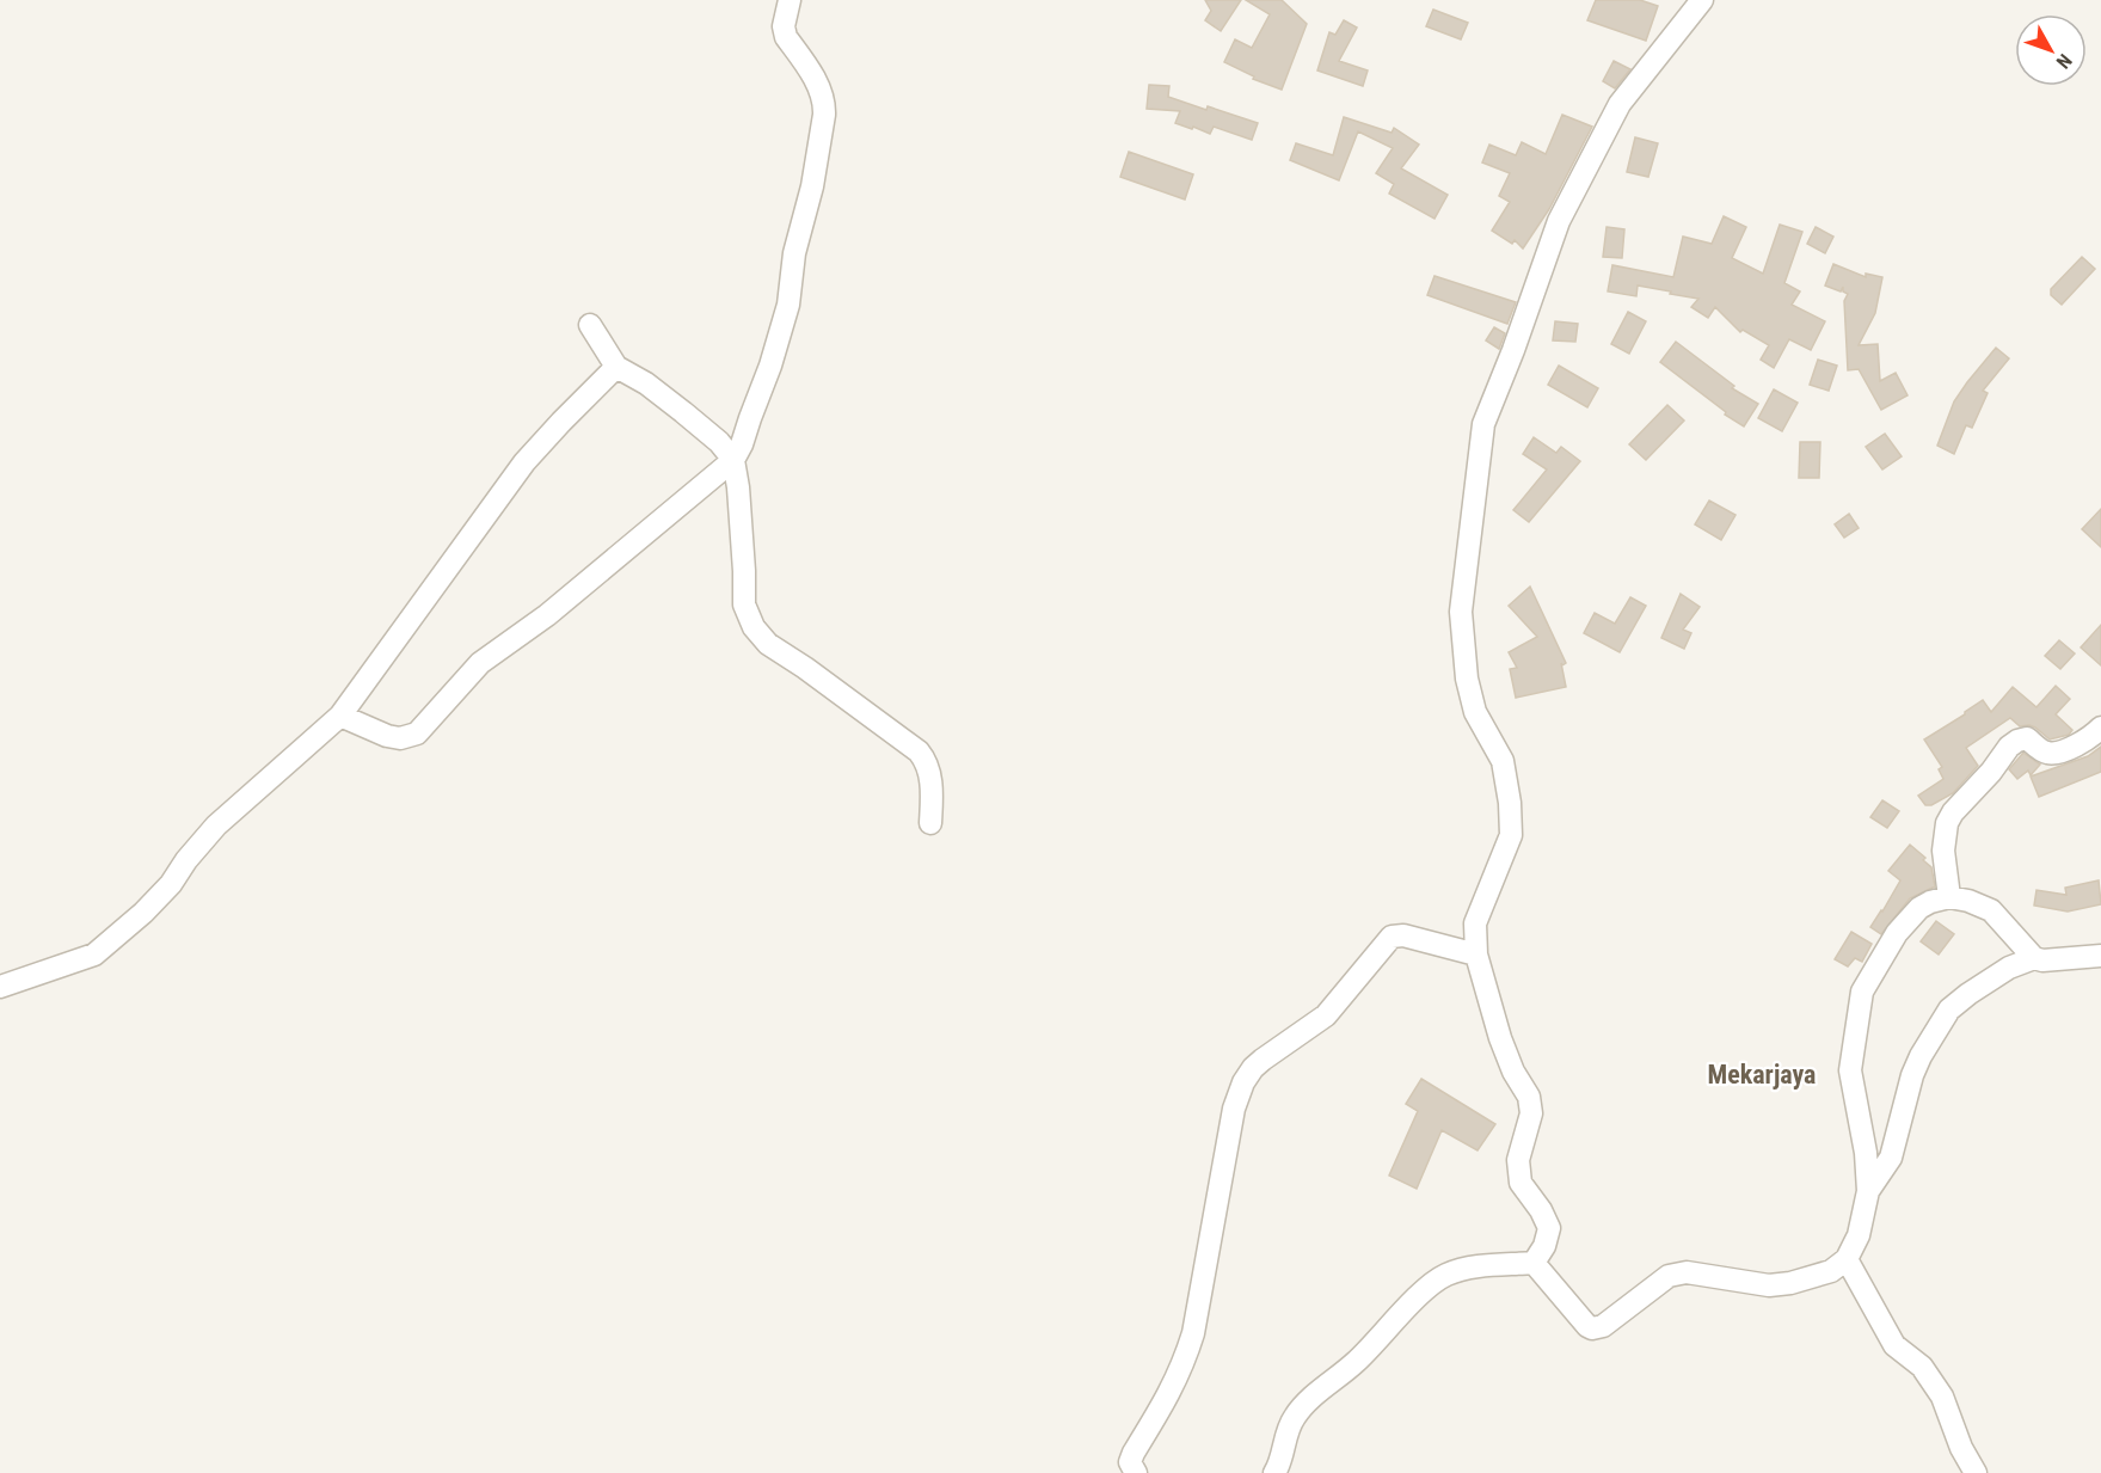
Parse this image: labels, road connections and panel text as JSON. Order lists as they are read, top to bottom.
{
  "districts": ["Mekarjaya"],
  "north": "bottom right"
}
